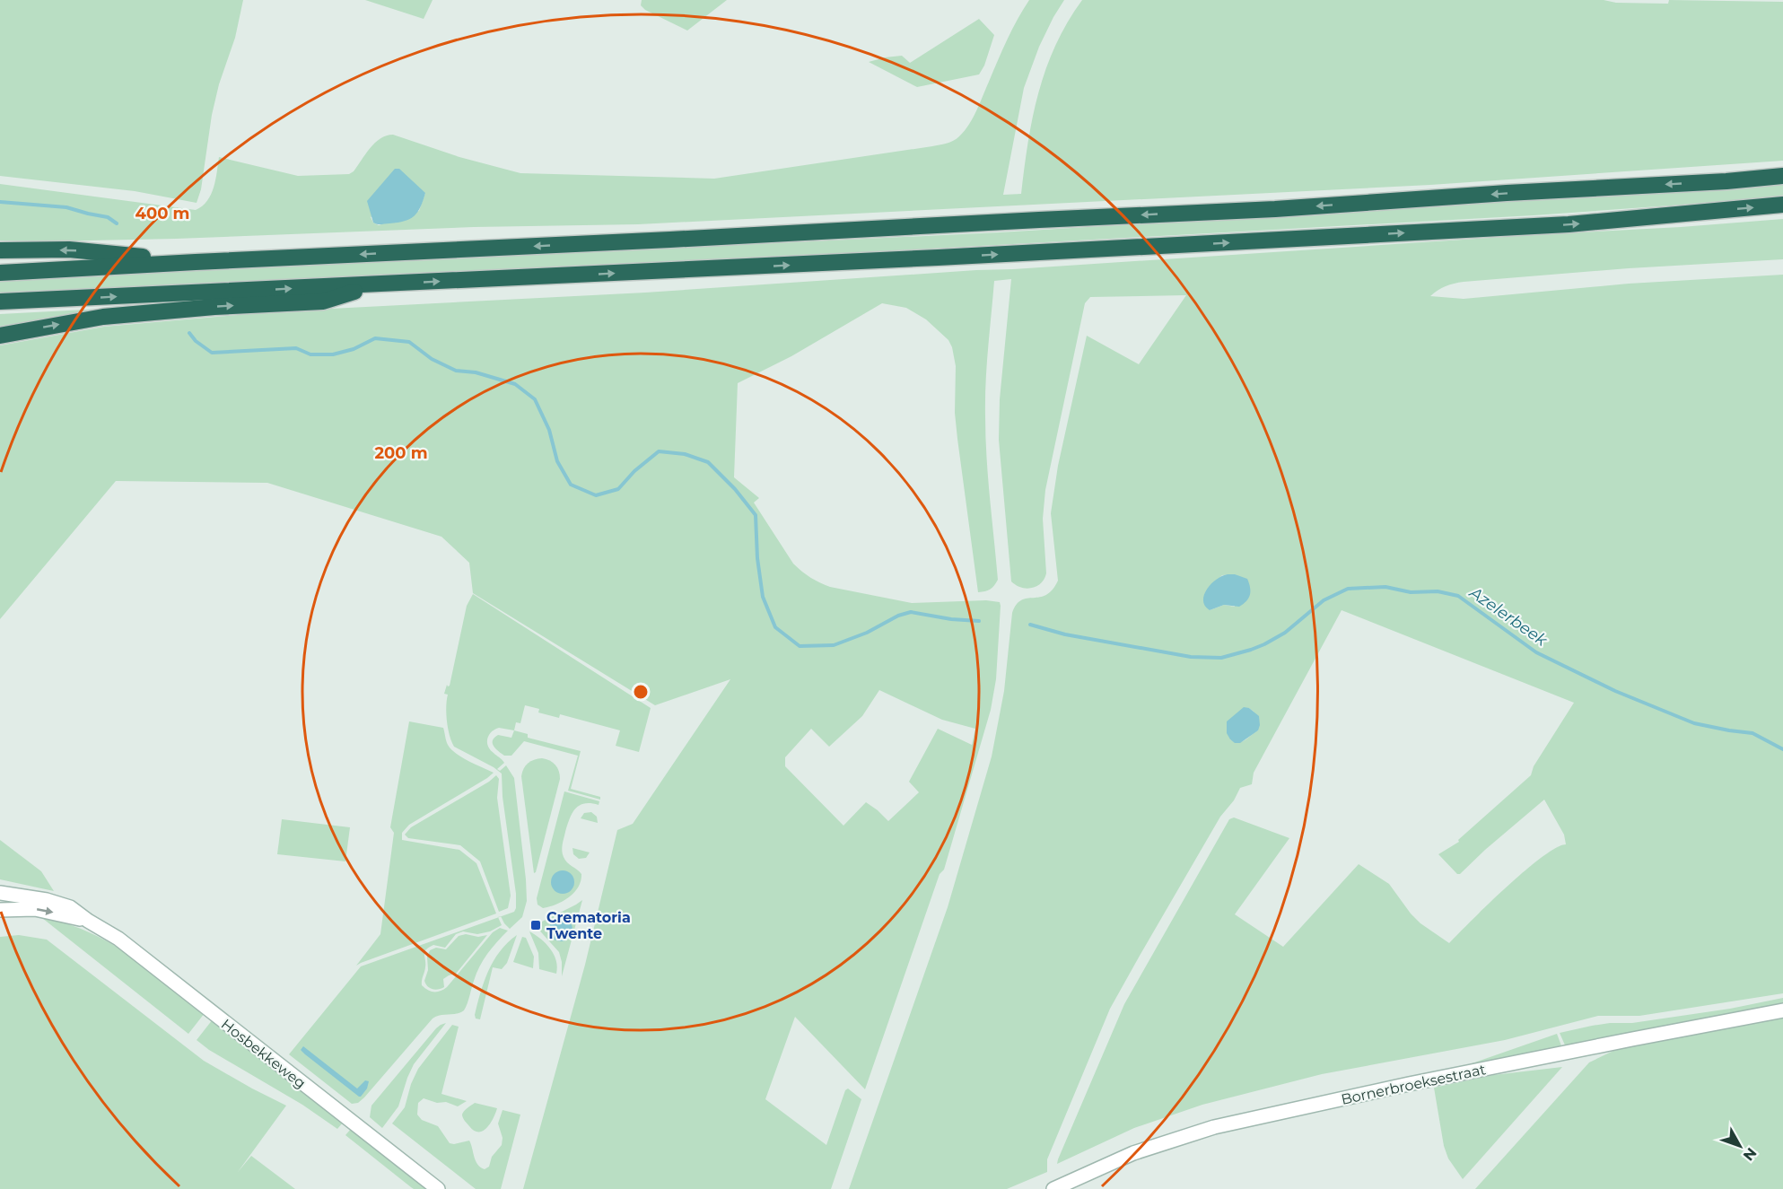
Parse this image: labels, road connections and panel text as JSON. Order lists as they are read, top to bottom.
{
  "streets": {
    "main road": ["Hosbekkeweg", "Bornerbroeksestraat"]
  },
  "water": ["Azelerbeek"],
  "places": {
    "transit": ["Crematoria Twente"]
  },
  "north": "bottom right",
  "rings": ["400 m", "200 m"]
}
